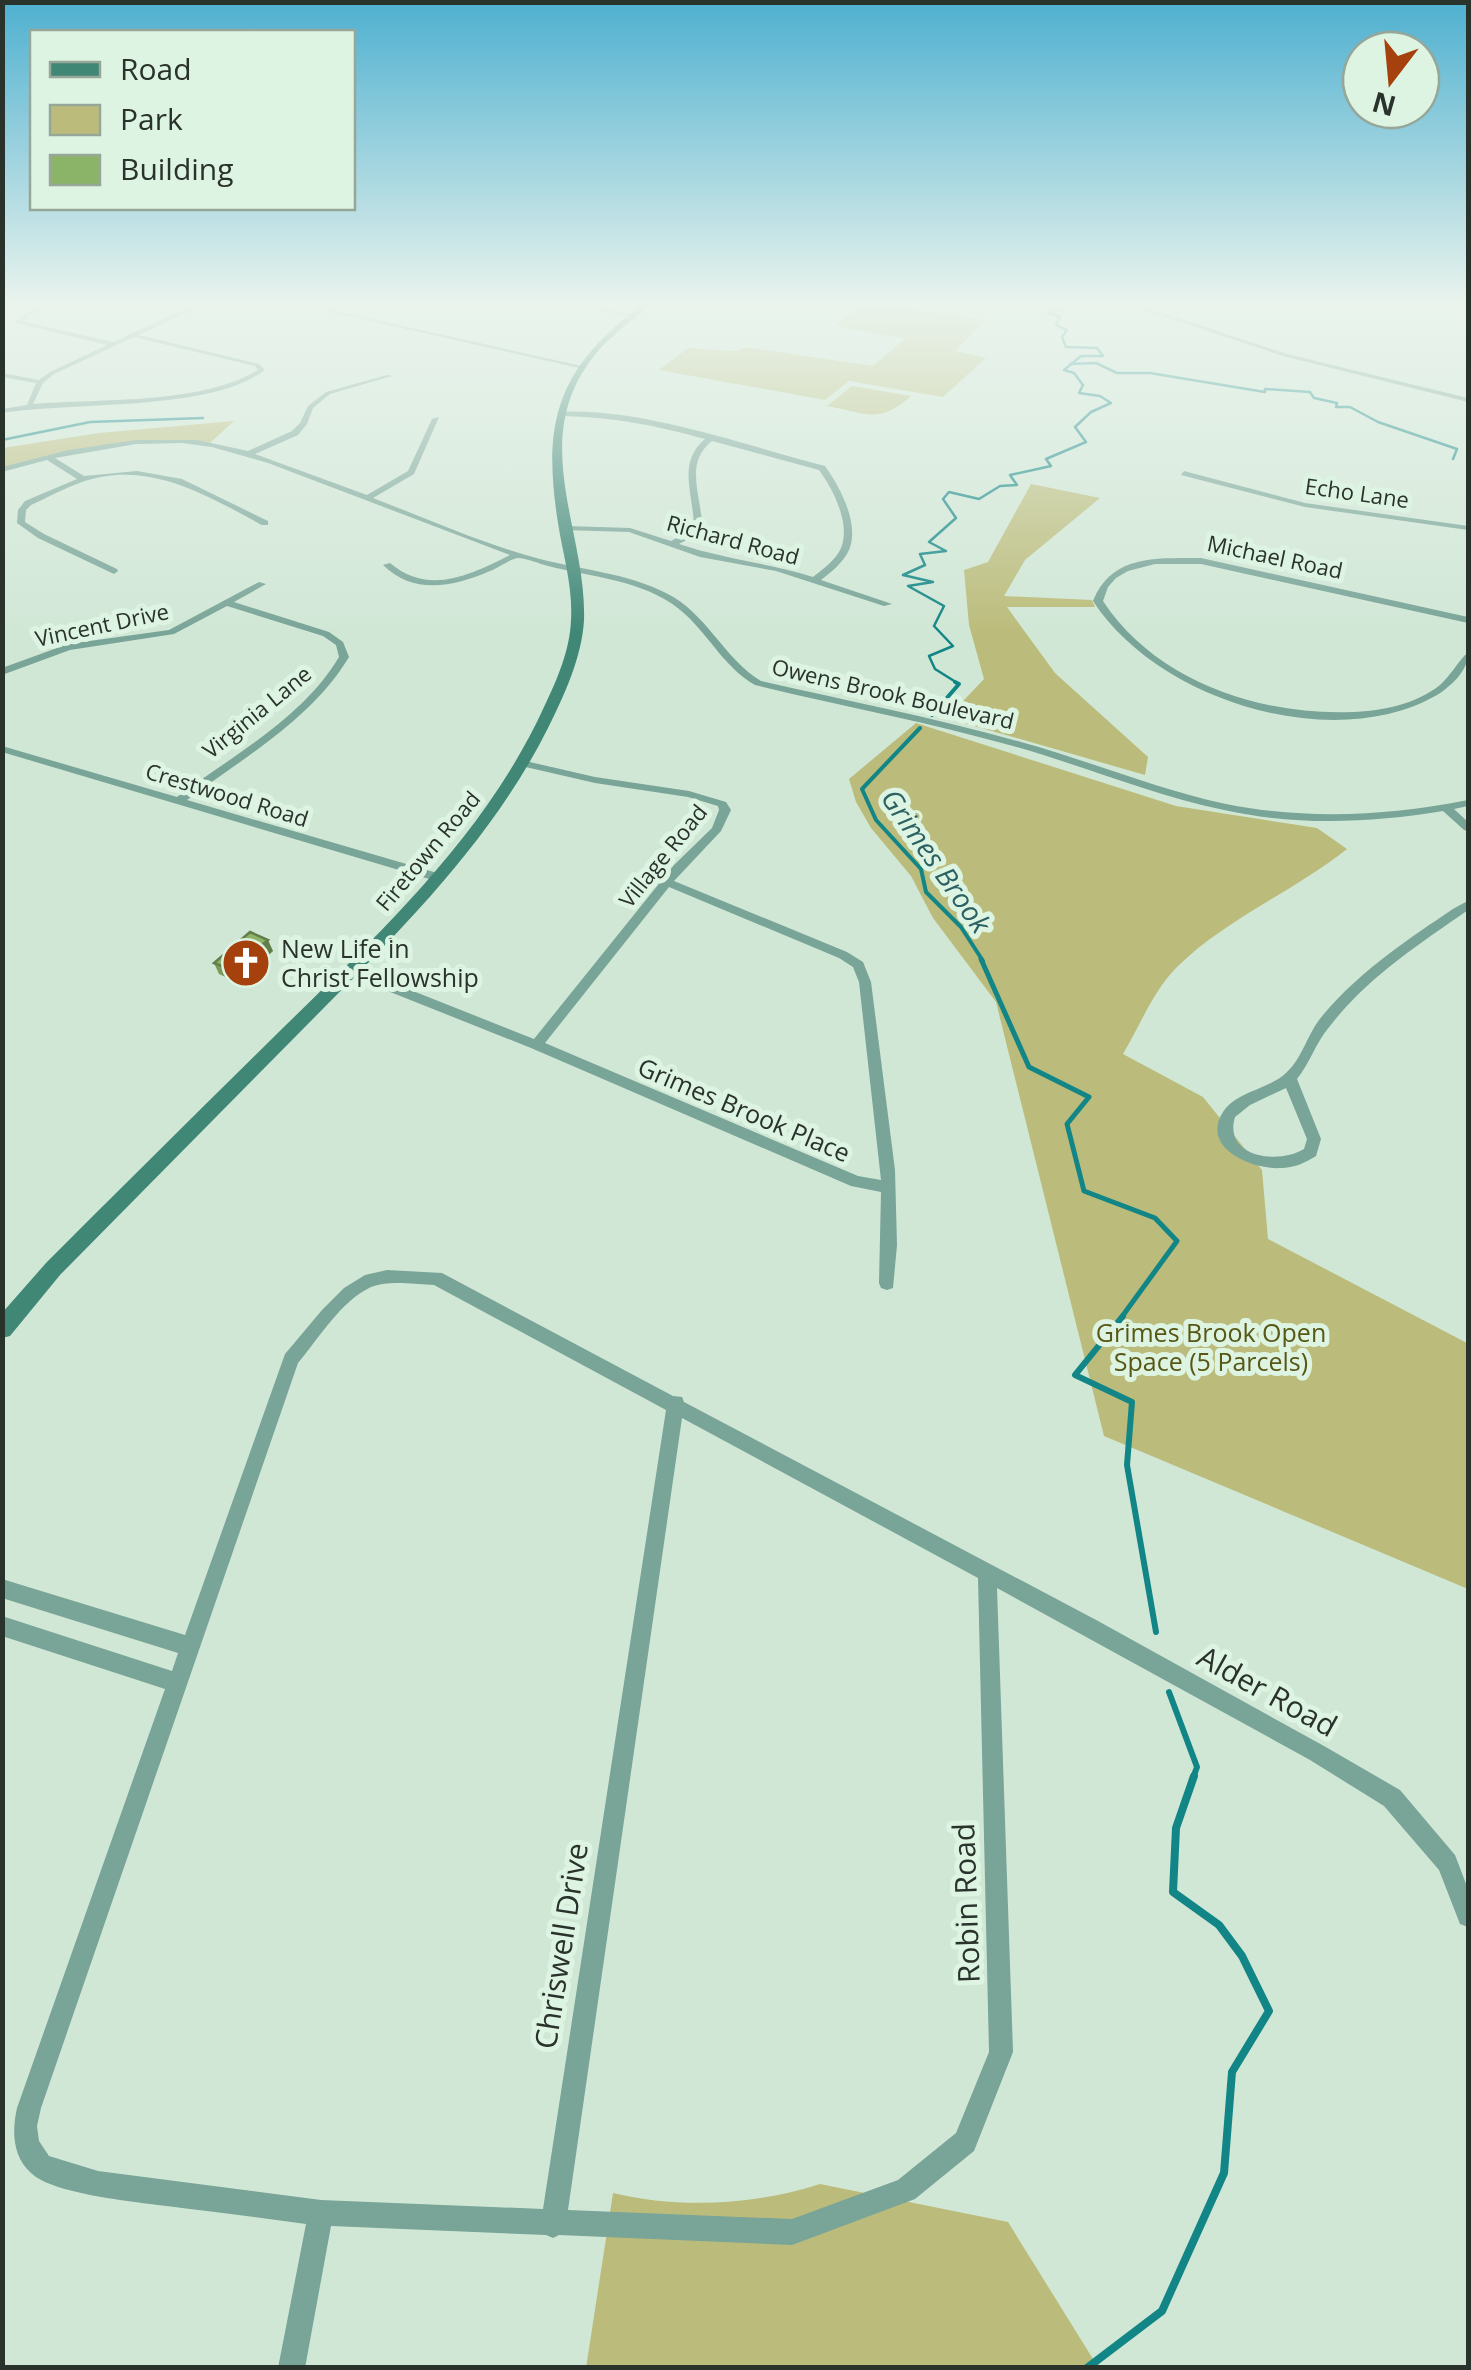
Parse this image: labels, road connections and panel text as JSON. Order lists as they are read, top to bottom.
{
  "streets": {
    "street": [
      "Echo Lane",
      "Richard Road",
      "Michael Road",
      "Vincent Drive",
      "Owens Brook Boulevard",
      "Virginia Lane",
      "Crestwood Road",
      "Firetown Road",
      "Village Road",
      "Grimes Brook Place",
      "Alder Road",
      "Robin Road",
      "Chriswell Drive"
    ]
  },
  "crossings": [
    ["Richard Road", "Firetown Road"],
    ["Vincent Drive", "Virginia Lane"],
    ["Owens Brook Boulevard", "Firetown Road"],
    ["Virginia Lane", "Crestwood Road"],
    ["Crestwood Road", "Firetown Road"],
    ["Firetown Road", "Village Road"],
    ["Firetown Road", "Grimes Brook Place"],
    ["Village Road", "Grimes Brook Place"],
    ["Alder Road", "Robin Road"],
    ["Robin Road", "Chriswell Drive"]
  ],
  "water": ["Grimes Brook"],
  "parks": ["Grimes Brook Open Space (5 Parcels)"],
  "places": {
    "church": ["New Life in Christ Fellowship"]
  },
  "legend": ["Road", "Park", "Building"],
  "north": "bottom"
}
